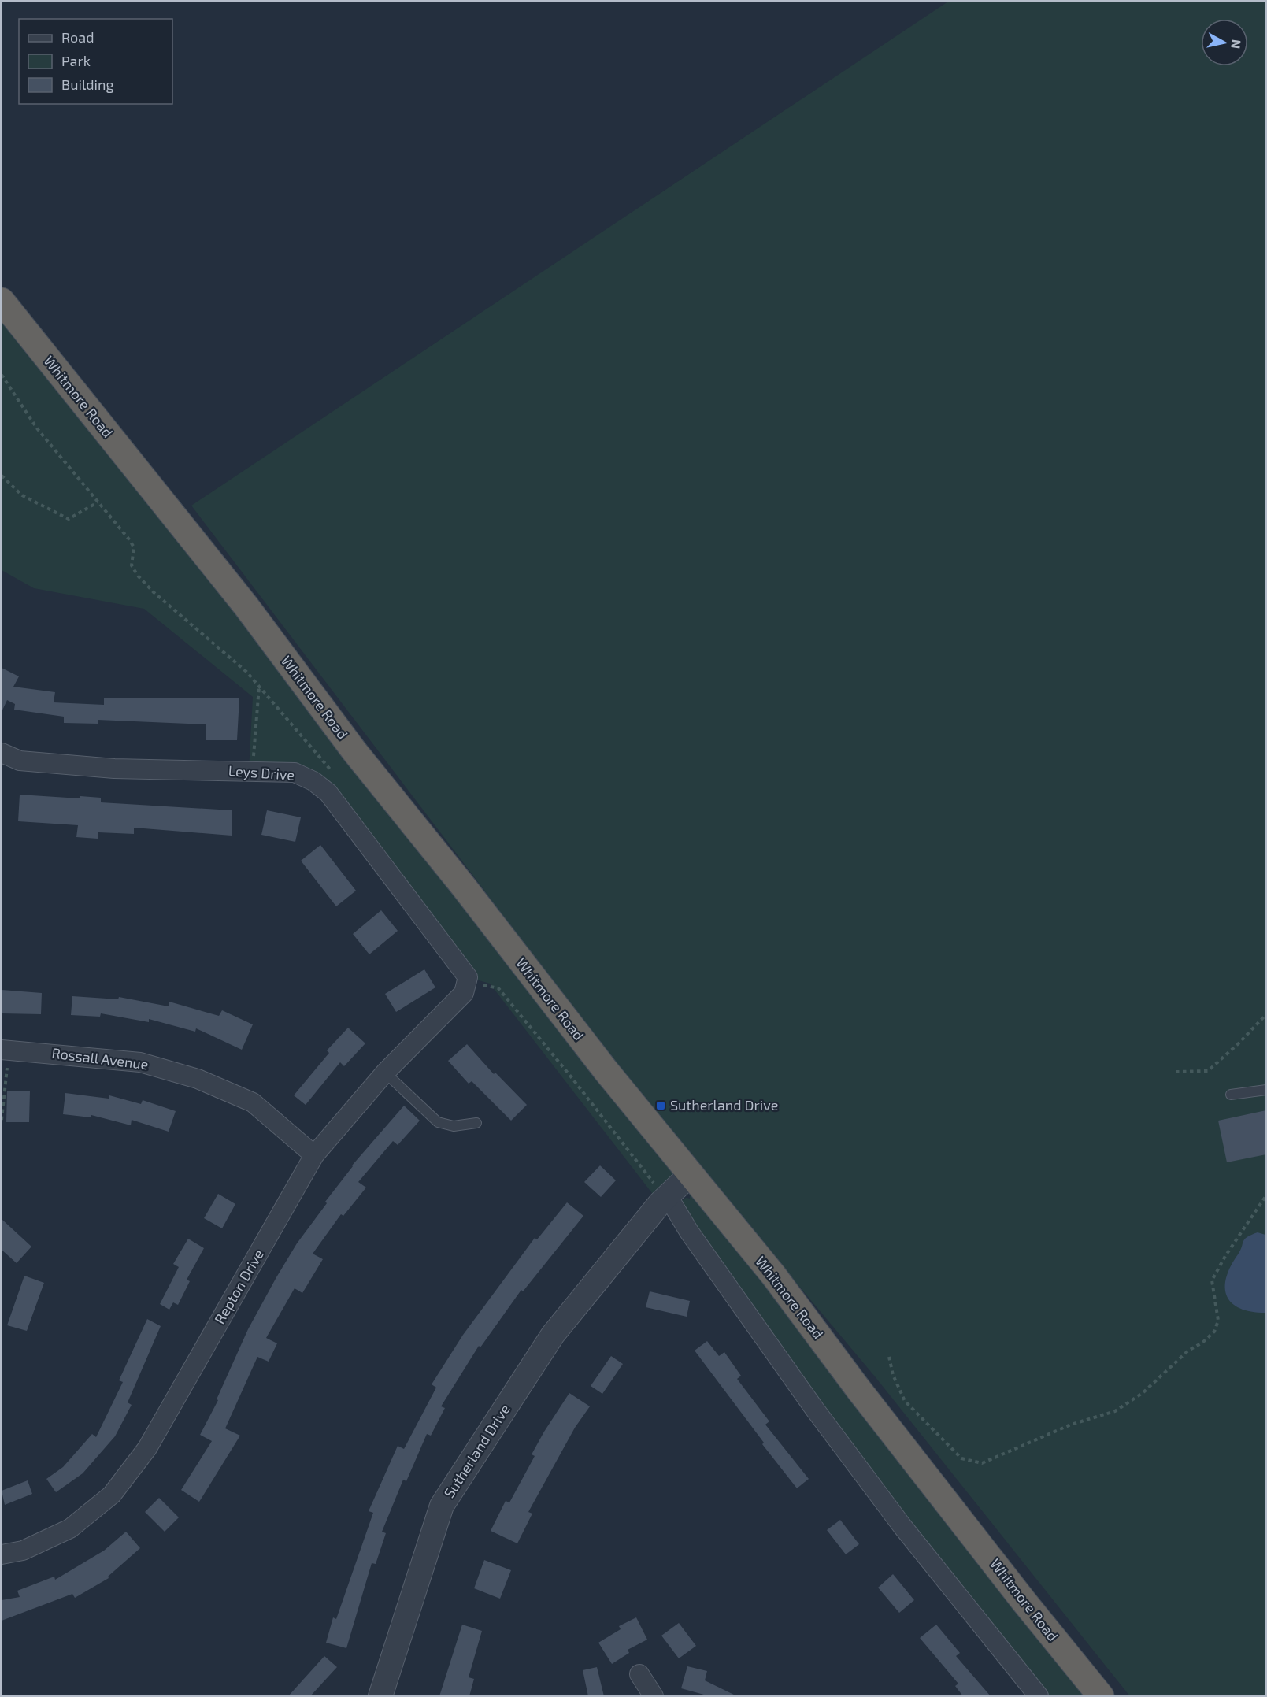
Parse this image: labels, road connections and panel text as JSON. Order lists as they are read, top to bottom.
{
  "streets": {
    "highway": ["Whitmore Road"],
    "street": [
      "Leys Drive",
      "Rossall Avenue",
      "Repton Drive",
      "Sutherland Drive"
    ]
  },
  "crossings": [
    ["Whitmore Road", "Sutherland Drive"],
    ["Leys Drive", "Repton Drive"],
    ["Rossall Avenue", "Repton Drive"]
  ],
  "places": {
    "transit": ["Sutherland Drive"]
  },
  "legend": ["Road", "Park", "Building"],
  "north": "right"
}
